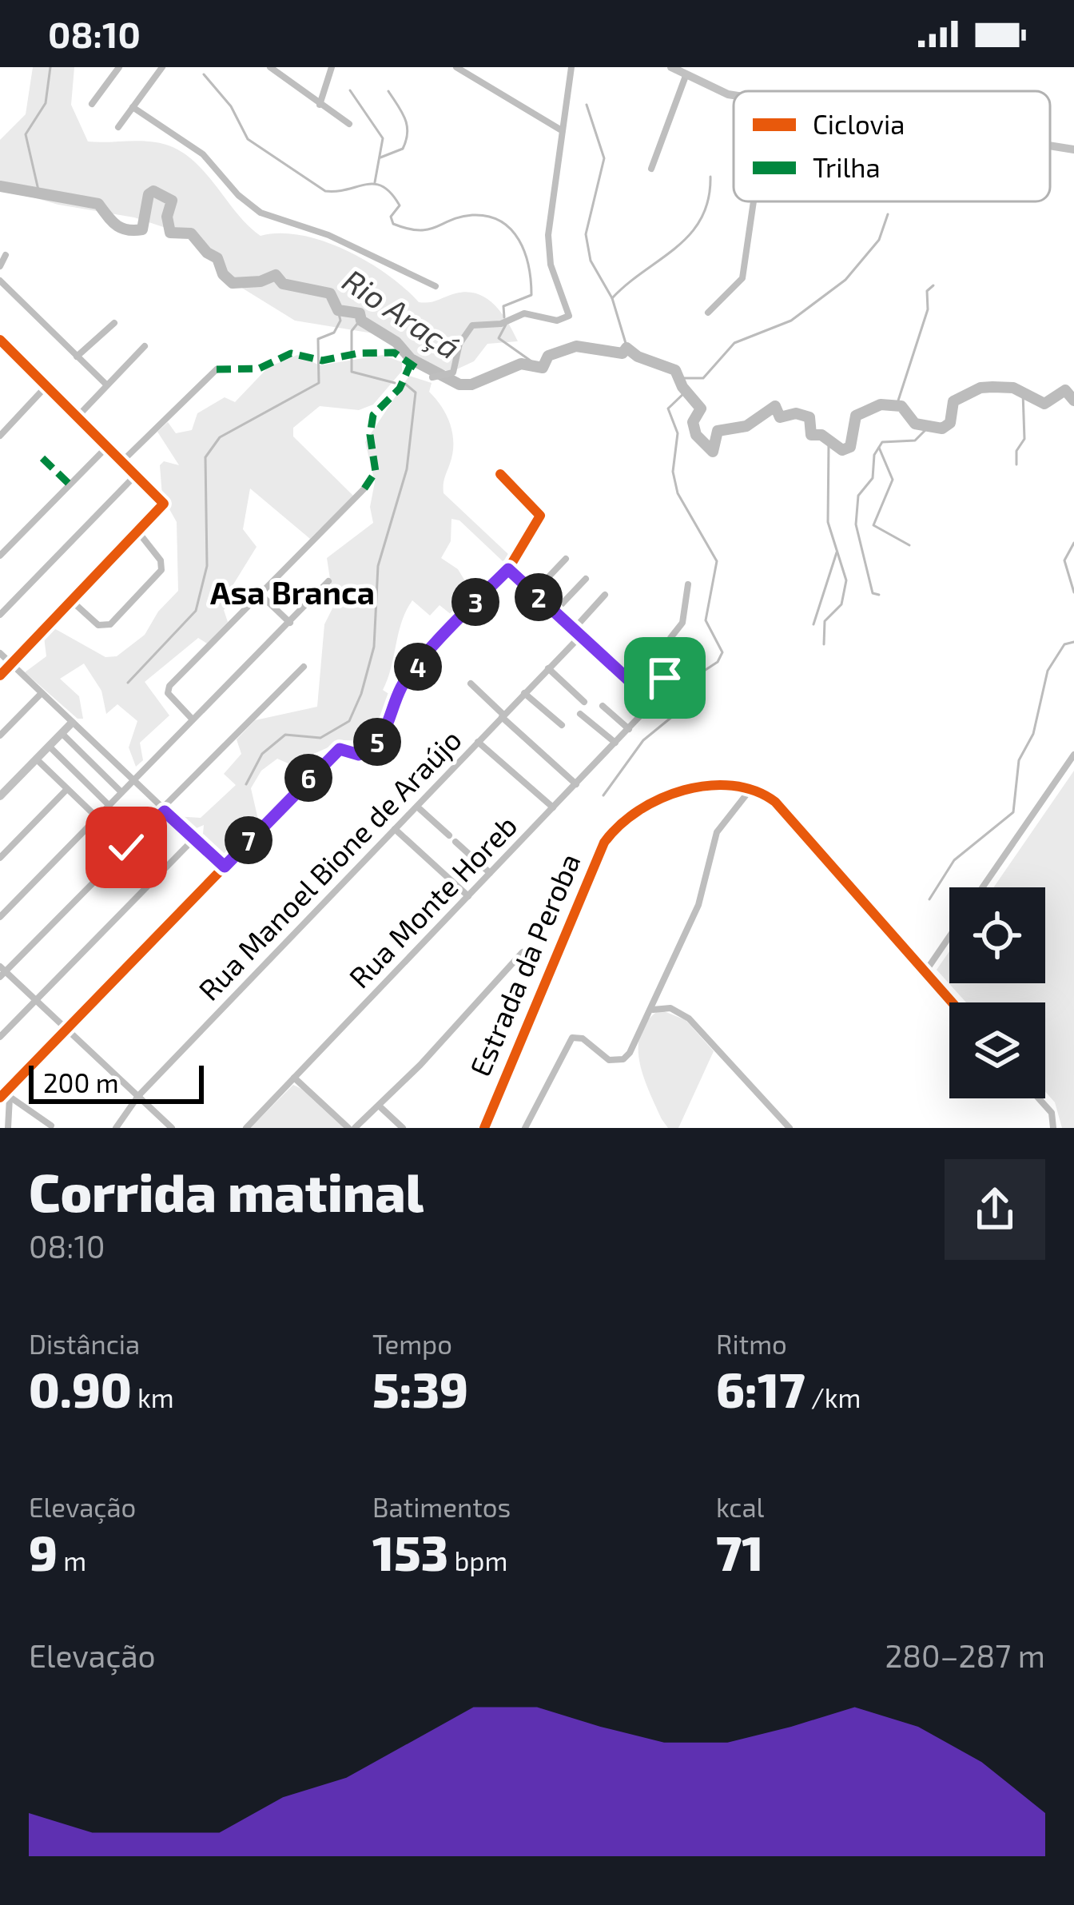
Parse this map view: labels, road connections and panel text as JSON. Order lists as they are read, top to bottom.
{
  "streets": {
    "street": ["Rua Manoel Bione de Araújo", "Rua Monte Horeb", "Estrada da Peroba"]
  },
  "districts": ["Asa Branca"],
  "water": ["Rio Araçá"],
  "legend": ["Ciclovia", "Trilha"],
  "scale_bar": "200 m",
  "page": {
    "status": "08:10",
    "pins": [
      "2",
      "3",
      "4",
      "5",
      "6",
      "7"
    ],
    "scale": "200 m",
    "heading": ["Corrida matinal", "08:10"],
    "stats": [
      ["Distância", "0.90 km"],
      ["Tempo", "5:39"],
      ["Ritmo", "6:17 /km"],
      ["Elevação", "9 m"],
      ["Batimentos", "153 bpm"],
      ["kcal", "71"]
    ],
    "chart": ["Elevação", "280–287 m"]
  }
}
